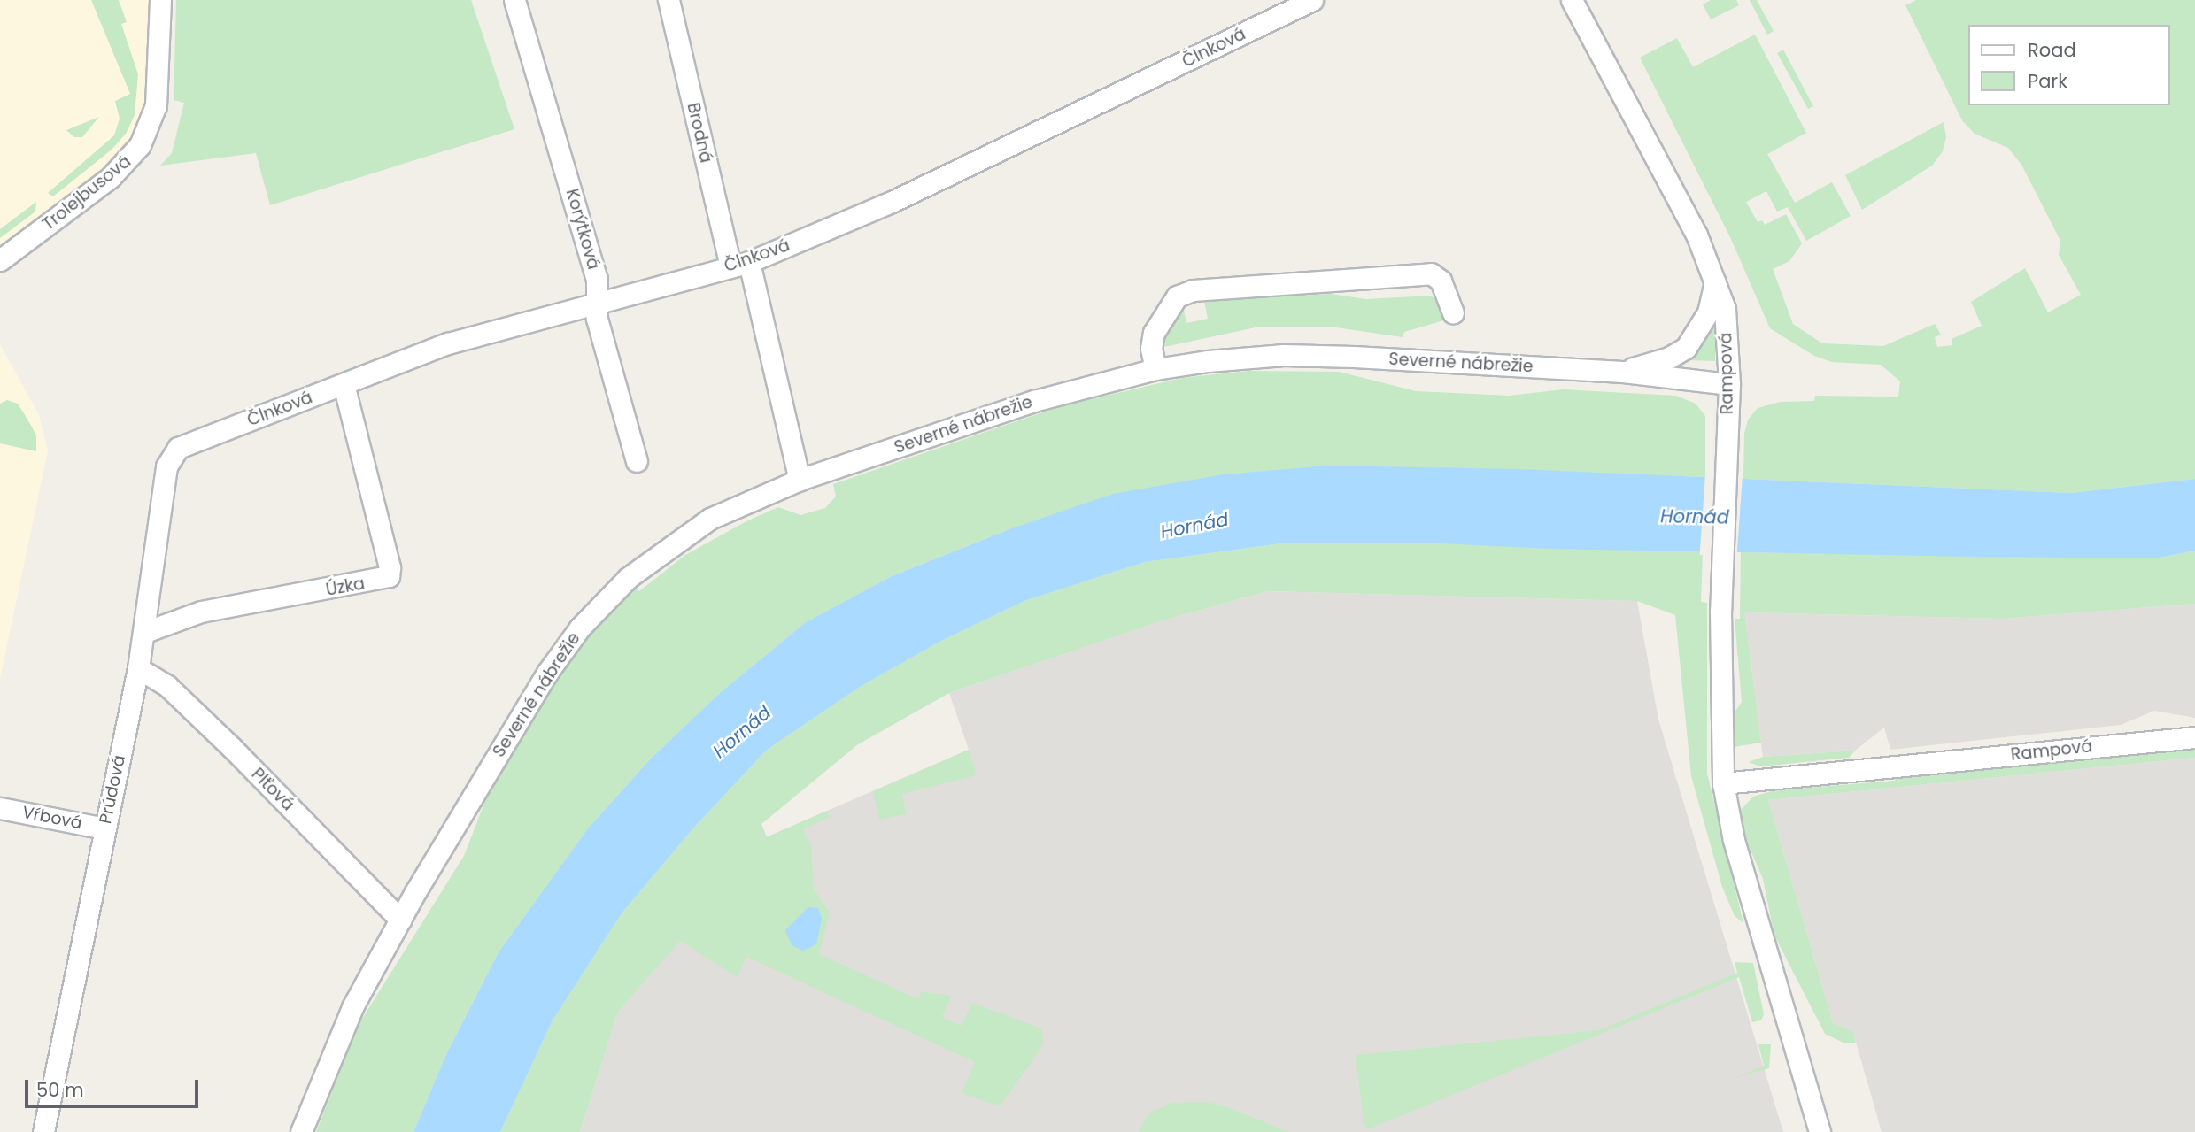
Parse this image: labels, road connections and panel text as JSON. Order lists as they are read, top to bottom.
{
  "streets": {
    "street": [
      "Člnková",
      "Brodná",
      "Trolejbusová",
      "Korýtková",
      "Severné nábrežie",
      "Rampová",
      "Úzka",
      "Prúdová",
      "Plťová",
      "Vŕbová"
    ]
  },
  "crossings": [
    ["Člnková", "Brodná"],
    ["Člnková", "Korýtková"],
    ["Člnková", "Úzka"],
    ["Člnková", "Prúdová"],
    ["Brodná", "Severné nábrežie"],
    ["Severné nábrežie", "Rampová"],
    ["Severné nábrežie", "Plťová"],
    ["Úzka", "Prúdová"],
    ["Prúdová", "Plťová"],
    ["Prúdová", "Vŕbová"]
  ],
  "water": ["Hornád"],
  "legend": ["Road", "Park"],
  "scale_bar": "50 m"
}
